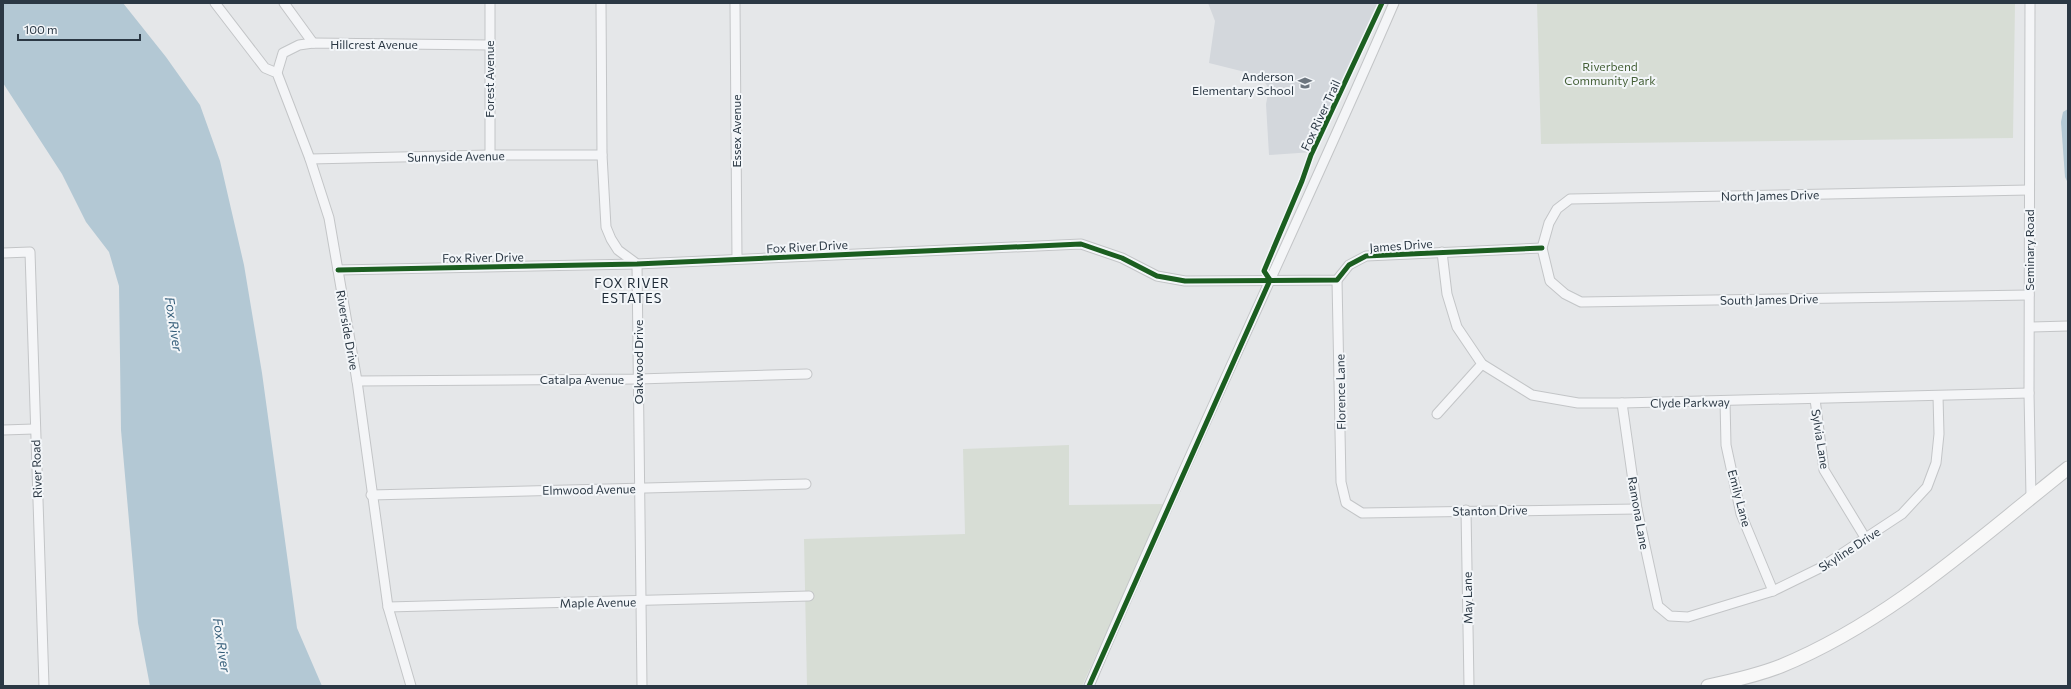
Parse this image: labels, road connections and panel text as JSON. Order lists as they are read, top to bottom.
{
  "streets": {
    "street": [
      "Hillcrest Avenue",
      "Forest Avenue",
      "Essex Avenue",
      "Sunnyside Avenue",
      "North James Drive",
      "James Drive",
      "Fox River Drive",
      "Seminary Road",
      "South James Drive",
      "Riverside Drive",
      "Oakwood Drive",
      "Catalpa Avenue",
      "Florence Lane",
      "Clyde Parkway",
      "Sylvia Lane",
      "River Road",
      "Elmwood Avenue",
      "Emily Lane",
      "Stanton Drive",
      "Ramona Lane",
      "Skyline Drive",
      "May Lane",
      "Maple Avenue"
    ],
    "cycle path": ["Fox River Trail"]
  },
  "crossings": [
    ["Hillcrest Avenue", "Forest Avenue"],
    ["Hillcrest Avenue", "Riverside Drive"],
    ["Forest Avenue", "Sunnyside Avenue"],
    ["Essex Avenue", "Fox River Drive"],
    ["Sunnyside Avenue", "Riverside Drive"],
    ["North James Drive", "James Drive"],
    ["North James Drive", "Seminary Road"],
    ["North James Drive", "South James Drive"],
    ["James Drive", "South James Drive"],
    ["James Drive", "Florence Lane"],
    ["James Drive", "Clyde Parkway"],
    ["Fox River Drive", "Riverside Drive"],
    ["Fox River Drive", "Oakwood Drive"],
    ["Seminary Road", "South James Drive"],
    ["Seminary Road", "Clyde Parkway"],
    ["Riverside Drive", "Catalpa Avenue"],
    ["Riverside Drive", "Elmwood Avenue"],
    ["Riverside Drive", "Maple Avenue"],
    ["Oakwood Drive", "Catalpa Avenue"],
    ["Oakwood Drive", "Elmwood Avenue"],
    ["Oakwood Drive", "Maple Avenue"],
    ["Florence Lane", "Stanton Drive"],
    ["Clyde Parkway", "Sylvia Lane"],
    ["Clyde Parkway", "Emily Lane"],
    ["Clyde Parkway", "Ramona Lane"],
    ["Clyde Parkway", "Skyline Drive"],
    ["Sylvia Lane", "Skyline Drive"],
    ["Emily Lane", "Skyline Drive"],
    ["Stanton Drive", "Ramona Lane"],
    ["Stanton Drive", "May Lane"],
    ["Ramona Lane", "Skyline Drive"]
  ],
  "districts": ["FOX RIVER ESTATES"],
  "water": ["Fox River"],
  "parks": ["Riverbend Community Park"],
  "places": {
    "school or university": ["Anderson Elementary School"]
  },
  "scale_bar": "100 m"
}
